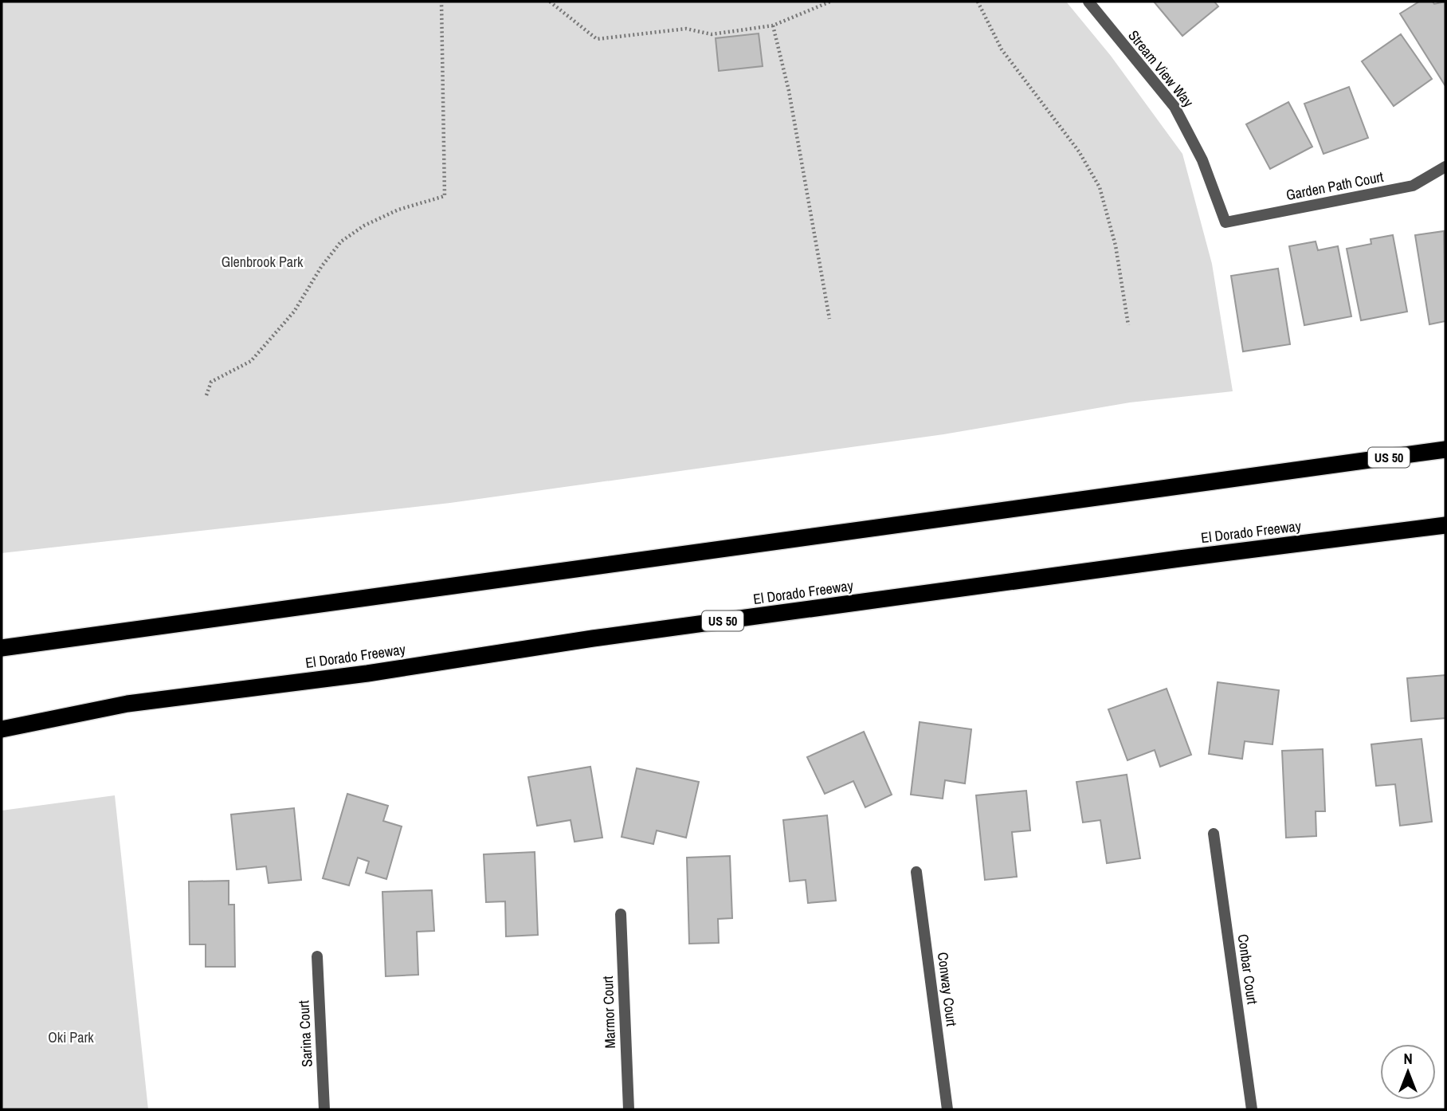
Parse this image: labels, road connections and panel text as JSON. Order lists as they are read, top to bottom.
{
  "streets": {
    "highway": ["US 50", "El Dorado Freeway"],
    "street": [
      "Stream View Way",
      "Garden Path Court",
      "Conbar Court",
      "Conway Court",
      "Marmor Court",
      "Sarina Court"
    ]
  },
  "crossings": [
    ["Stream View Way", "Garden Path Court"]
  ],
  "parks": ["Glenbrook Park", "Oki Park"],
  "north": "top"
}
